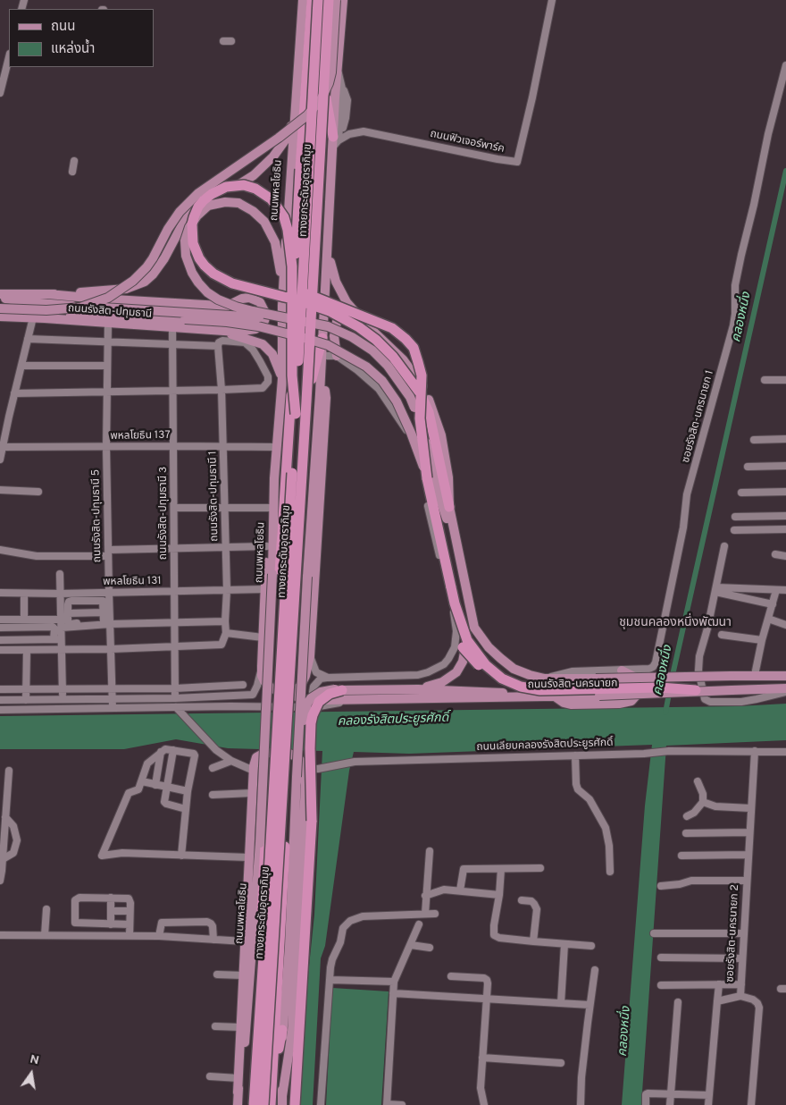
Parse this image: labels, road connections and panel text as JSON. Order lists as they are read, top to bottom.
{
  "streets": {
    "highway": ["ถนนพหลโยธิน", "ทางยกระดับอุตราภิมุข"],
    "main road": ["ถนนรังสิต-ปทุมธานี", "ถนนรังสิต-นครนายก"],
    "street": [
      "ถนนฟิวเจอร์พาร์ค",
      "ซอยรังสิต-นครนายก 1",
      "พหลโยธิน 137",
      "ถนนรังสิต-ปทุมธานี 1",
      "ถนนรังสิต-ปทุมธานี 3",
      "ถนนรังสิต-ปทุมธานี 5",
      "พหลโยธิน 131",
      "ถนนเลียบคลองรังสิตประยูรศักดิ์",
      "ซอยรังสิต-นครนายก 2"
    ]
  },
  "crossings": [
    ["ถนนพหลโยธิน", "ทางยกระดับอุตราภิมุข"],
    ["ถนนพหลโยธิน", "พหลโยธิน 137"],
    ["ถนนรังสิต-ปทุมธานี", "ถนนรังสิต-ปทุมธานี 3"],
    ["ถนนรังสิต-ปทุมธานี", "ถนนรังสิต-ปทุมธานี 5"],
    ["ซอยรังสิต-นครนายก 1", "ถนนรังสิต-นครนายก"],
    ["พหลโยธิน 137", "ถนนรังสิต-ปทุมธานี 1"],
    ["พหลโยธิน 137", "ถนนรังสิต-ปทุมธานี 3"],
    ["พหลโยธิน 137", "ถนนรังสิต-ปทุมธานี 5"],
    ["ถนนรังสิต-ปทุมธานี 1", "ถนนรังสิต-ปทุมธานี 3"],
    ["ถนนรังสิต-ปทุมธานี 1", "พหลโยธิน 131"],
    ["ถนนรังสิต-ปทุมธานี 3", "พหลโยธิน 131"],
    ["ถนนรังสิต-ปทุมธานี 5", "พหลโยธิน 131"],
    ["ถนนเลียบคลองรังสิตประยูรศักดิ์", "ซอยรังสิต-นครนายก 2"]
  ],
  "districts": ["ชุมชนคลองหนึ่งพัฒนา"],
  "water": ["คลองหนึ่ง", "คลองรังสิตประยูรศักดิ์"],
  "legend": ["ถนน", "แหล่งน้ำ"],
  "north": "top"
}
